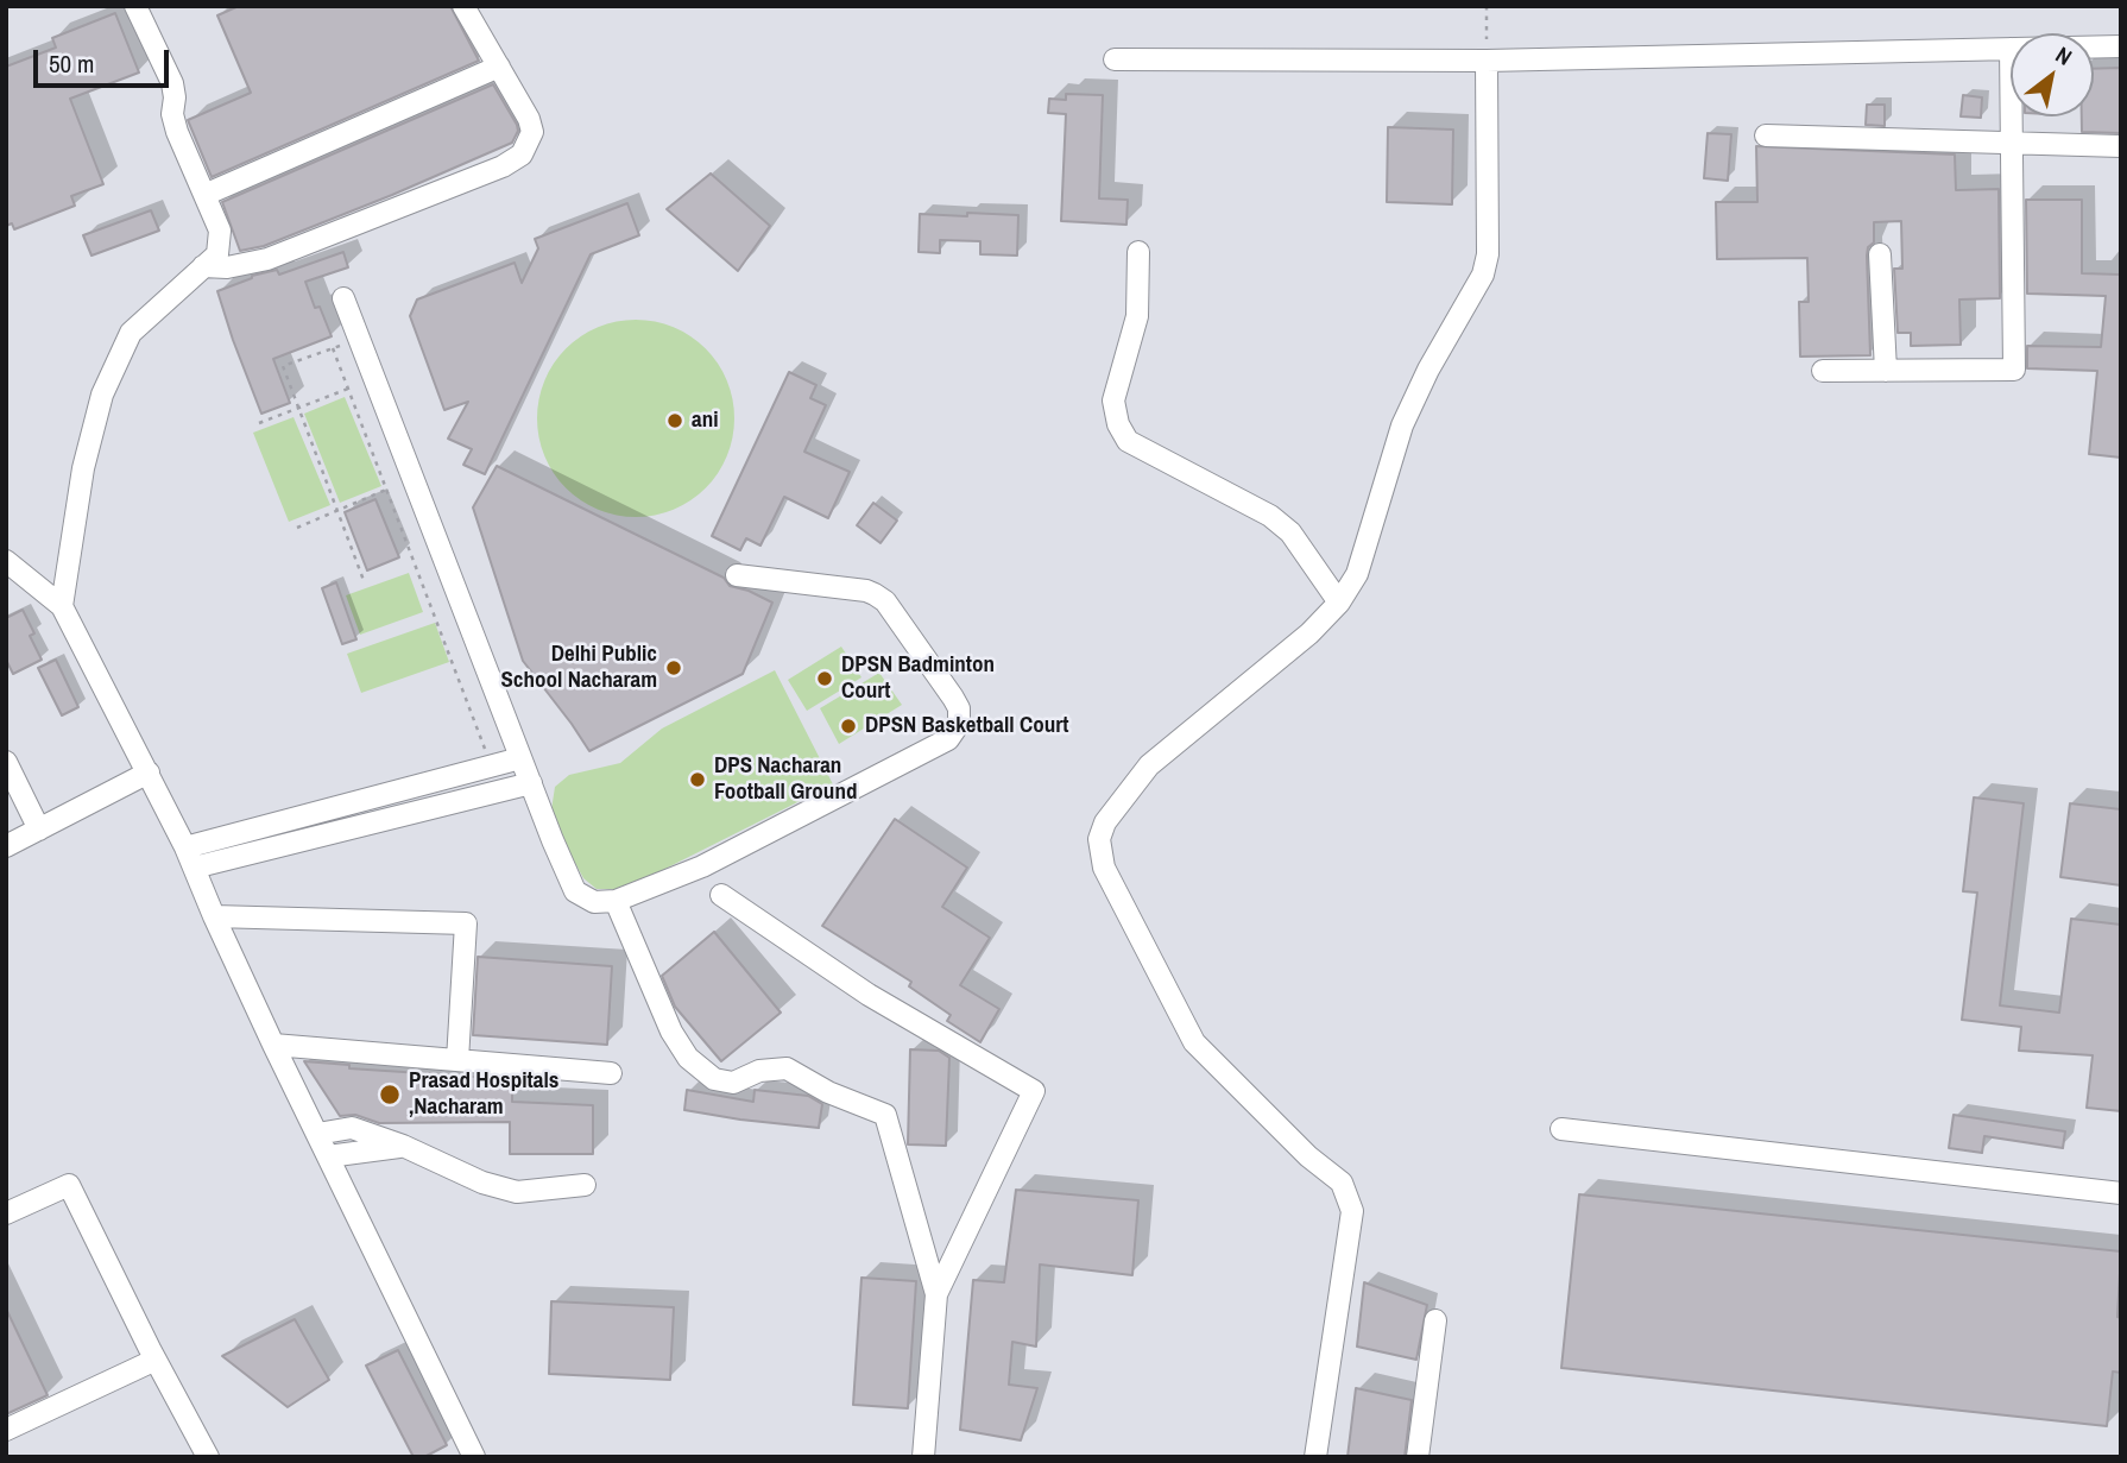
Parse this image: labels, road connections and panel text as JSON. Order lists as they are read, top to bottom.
{
  "places": [
    "ani",
    "Delhi Public School Nacharam",
    "DPSN Badminton Court",
    "DPSN Basketball Court",
    "DPS Nacharan Football Ground",
    "Prasad Hospitals ,Nacharam"
  ],
  "scale_bar": "50 m",
  "north": "top right"
}
